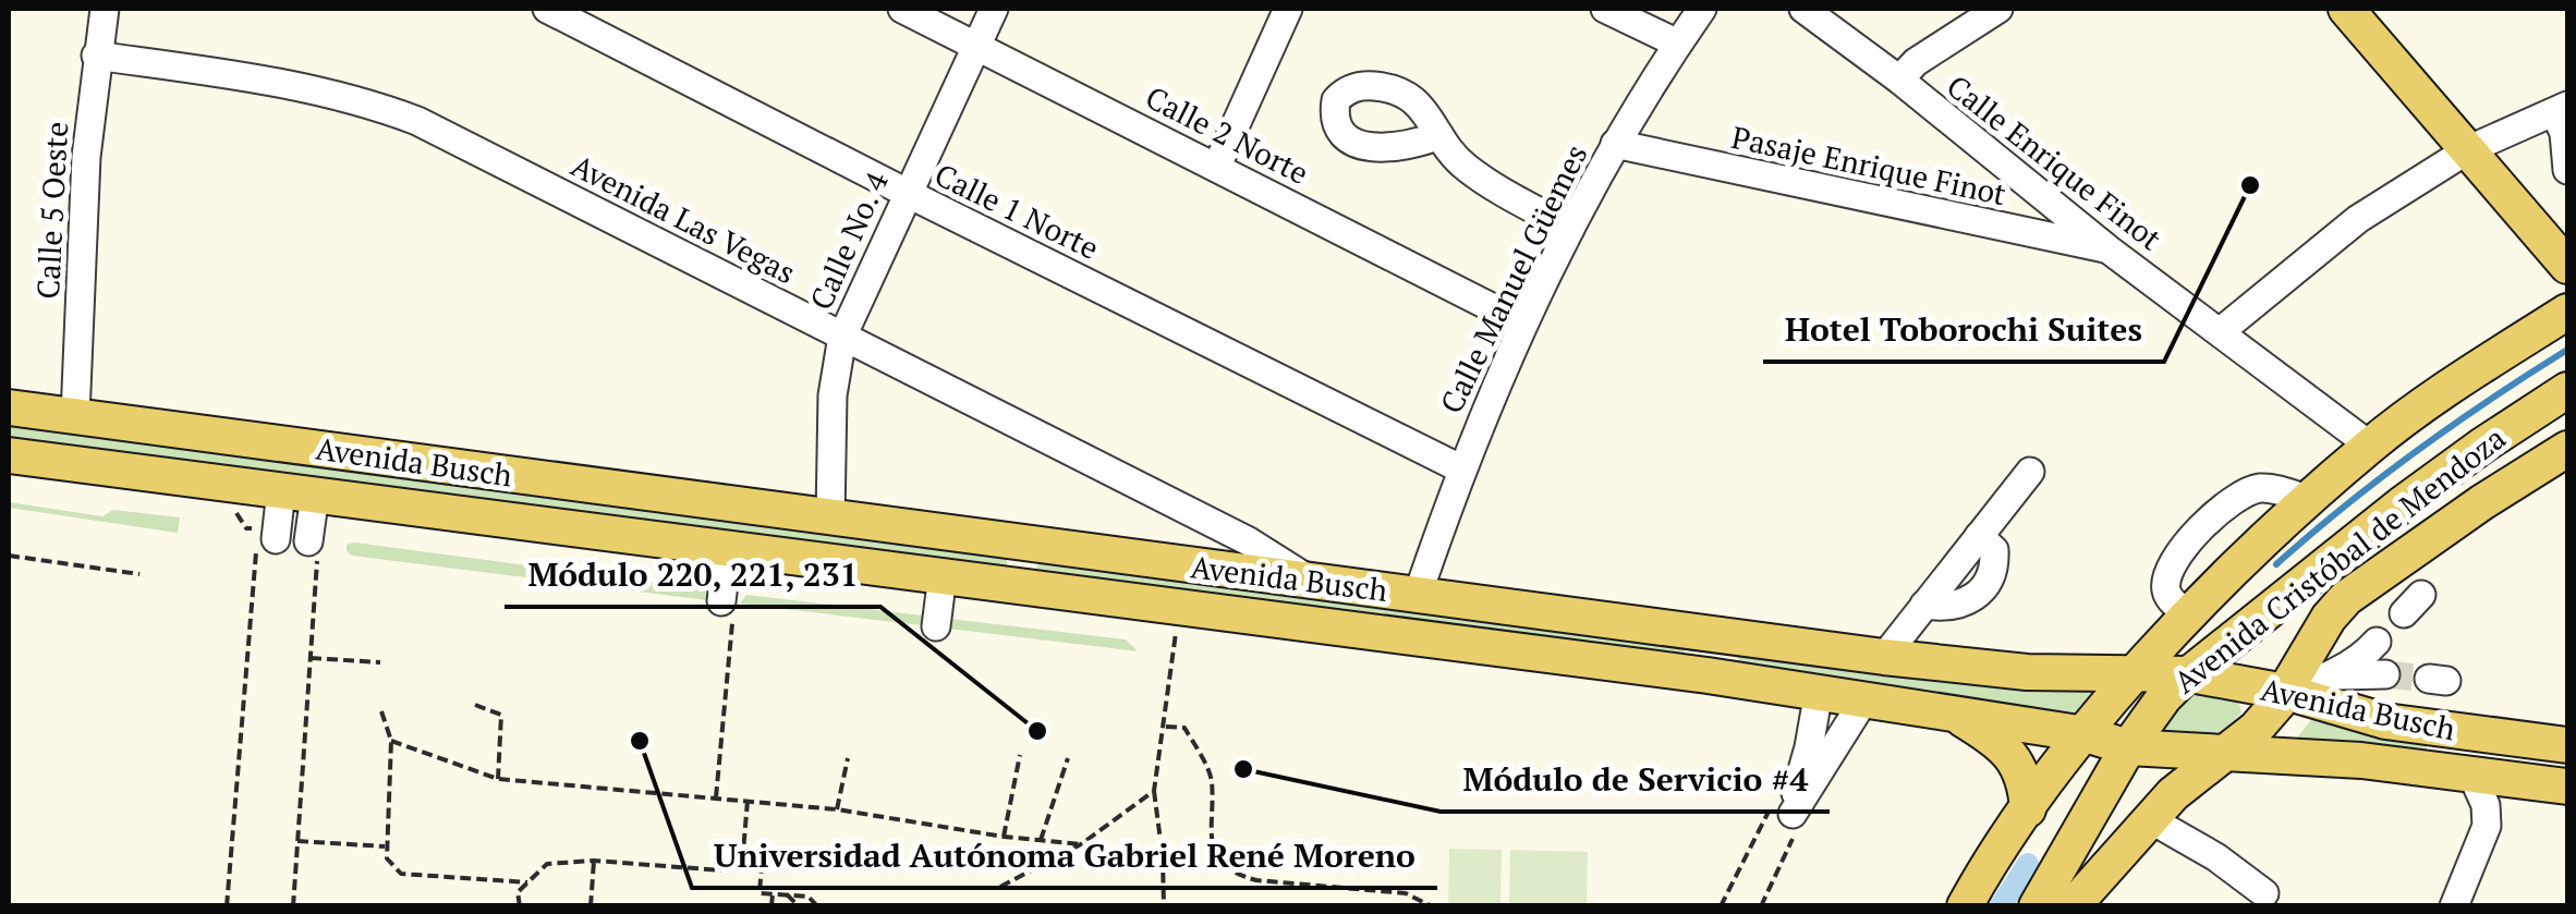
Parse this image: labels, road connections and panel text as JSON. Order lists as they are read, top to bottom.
{
  "streets": {
    "main road": ["Avenida Busch", "Avenida Cristóbal de Mendoza"],
    "street": [
      "Calle 2 Norte",
      "Calle Enrique Finot",
      "Pasaje Enrique Finot",
      "Calle 5 Oeste",
      "Calle 1 Norte",
      "Avenida Las Vegas",
      "Calle No. 4",
      "Calle Manuel Güemes"
    ]
  },
  "crossings": [
    ["Calle 2 Norte", "Calle No. 4"],
    ["Calle 2 Norte", "Calle Manuel Güemes"],
    ["Calle Enrique Finot", "Pasaje Enrique Finot"],
    ["Calle Enrique Finot", "Avenida Cristóbal de Mendoza"],
    ["Pasaje Enrique Finot", "Calle Manuel Güemes"],
    ["Calle 5 Oeste", "Avenida Las Vegas"],
    ["Calle 5 Oeste", "Avenida Busch"],
    ["Calle 1 Norte", "Calle No. 4"],
    ["Calle 1 Norte", "Calle Manuel Güemes"],
    ["Avenida Las Vegas", "Calle No. 4"],
    ["Avenida Las Vegas", "Avenida Busch"],
    ["Calle No. 4", "Avenida Busch"],
    ["Calle Manuel Güemes", "Avenida Busch"],
    ["Avenida Busch", "Avenida Cristóbal de Mendoza"]
  ],
  "places": [
    "Hotel Toborochi Suites",
    "Módulo 220, 221, 231",
    "Universidad Autónoma Gabriel René Moreno",
    "Módulo de Servicio #4"
  ]
}
